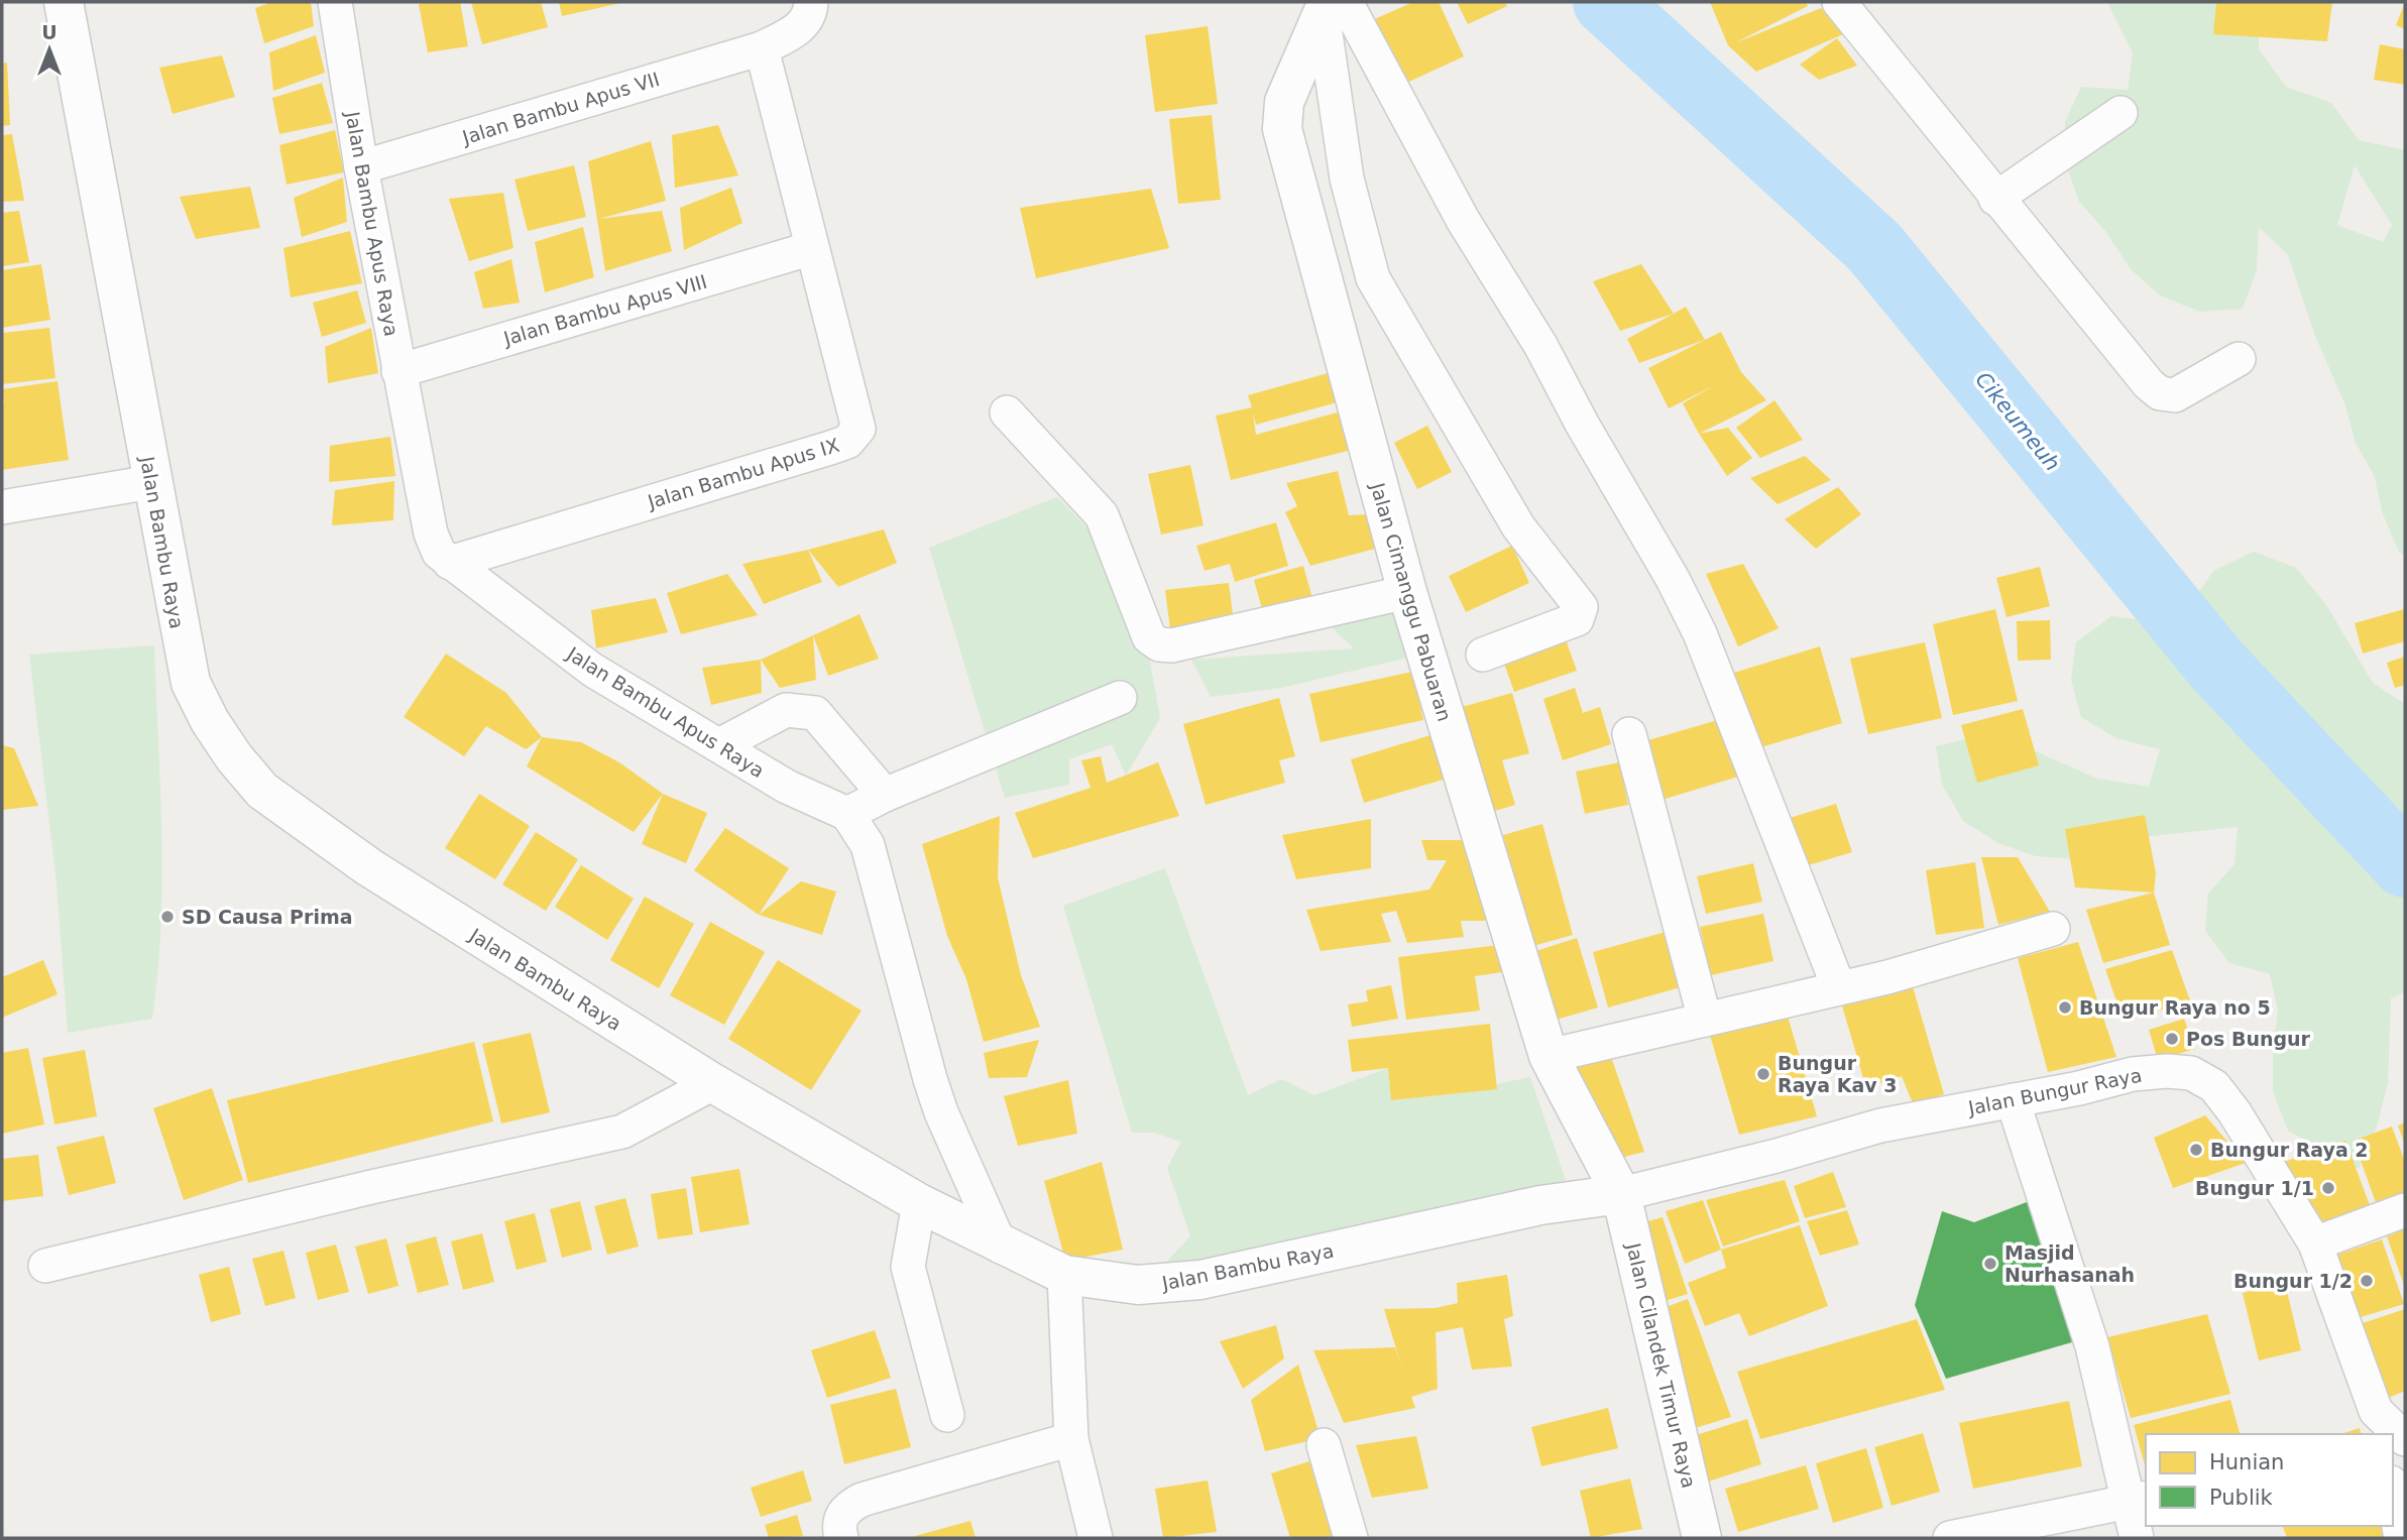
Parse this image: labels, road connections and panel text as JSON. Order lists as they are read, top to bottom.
{
  "streets": {
    "street": [
      "Jalan Bambu Apus VII",
      "Jalan Bambu Apus Raya",
      "Jalan Bambu Apus VIII",
      "Jalan Bambu Apus IX",
      "Jalan Bambu Raya",
      "Jalan Cimanggu Pabuaran",
      "Jalan Bungur Raya",
      "Jalan Cilandek Timur Raya"
    ]
  },
  "crossings": [
    ["Jalan Bambu Apus VII", "Jalan Bambu Apus Raya"],
    ["Jalan Bambu Apus VII", "Jalan Bambu Apus IX"],
    ["Jalan Bambu Apus Raya", "Jalan Bambu Apus VIII"],
    ["Jalan Bambu Apus Raya", "Jalan Bambu Apus IX"],
    ["Jalan Bambu Apus VIII", "Jalan Bambu Apus IX"],
    ["Jalan Bambu Raya", "Jalan Cimanggu Pabuaran"],
    ["Jalan Bambu Raya", "Jalan Bungur Raya"],
    ["Jalan Bambu Raya", "Jalan Cilandek Timur Raya"],
    ["Jalan Cimanggu Pabuaran", "Jalan Bungur Raya"],
    ["Jalan Cimanggu Pabuaran", "Jalan Cilandek Timur Raya"],
    ["Jalan Bungur Raya", "Jalan Cilandek Timur Raya"]
  ],
  "water": ["Cikeumeuh"],
  "places": [
    "SD Causa Prima",
    "Bungur Raya no 5",
    "Pos Bungur",
    "Bungur Raya Kav 3",
    "Bungur Raya 2",
    "Bungur 1/1",
    "Masjid Nurhasanah",
    "Bungur 1/2"
  ],
  "legend": ["Hunian", "Publik"],
  "north": "top"
}
